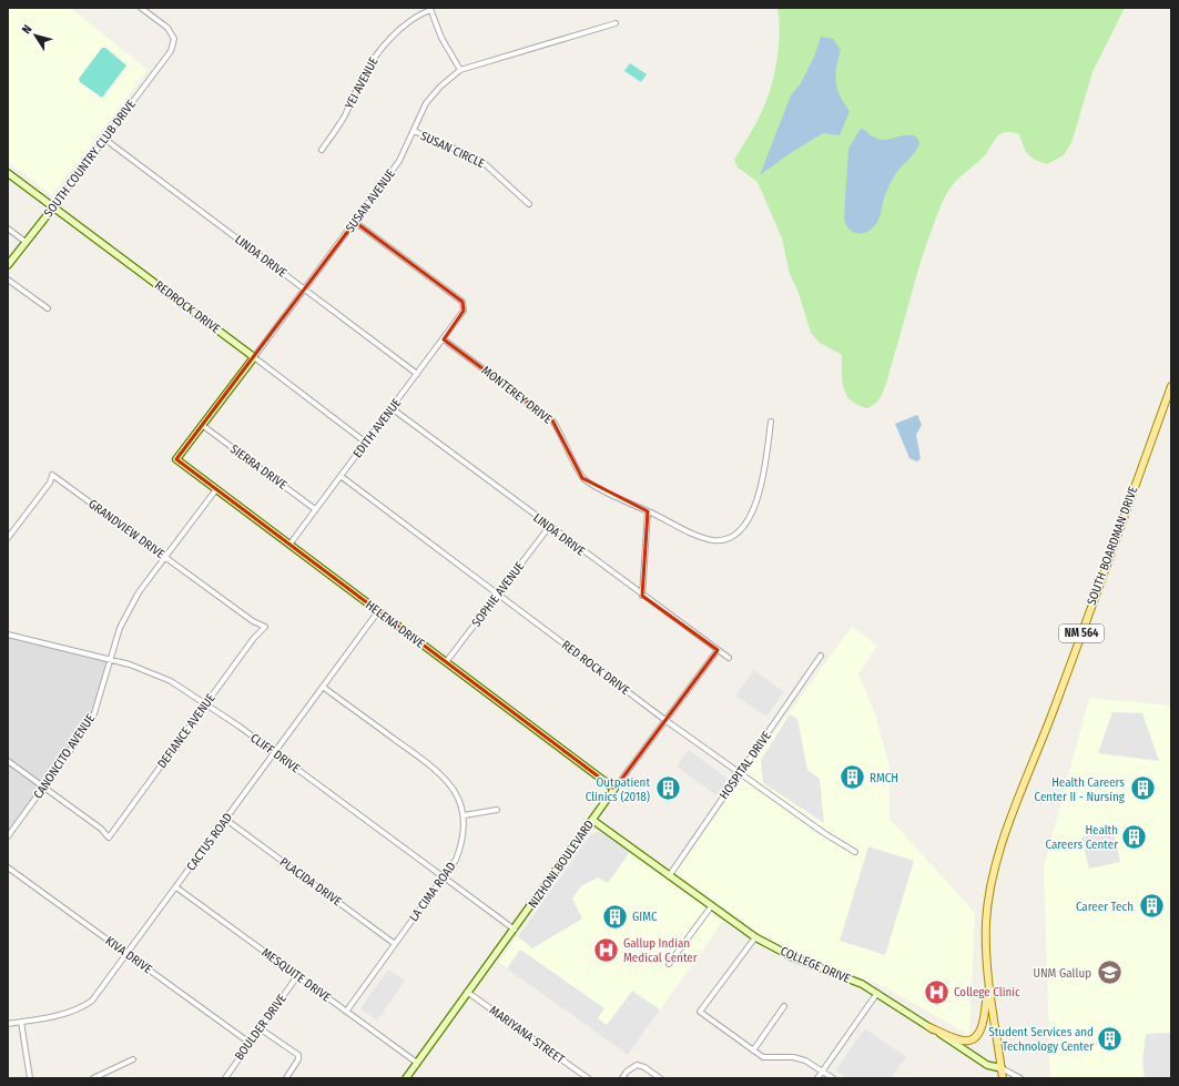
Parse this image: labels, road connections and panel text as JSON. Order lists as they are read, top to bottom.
{
  "streets": {
    "main road": [
      "SOUTH COUNTRY CLUB DRIVE",
      "SUSAN AVENUE",
      "REDROCK DRIVE",
      "SOUTH BOARDMAN DRIVE",
      "HELENA DRIVE",
      "NM 564",
      "NIZHONI BOULEVARD",
      "COLLEGE DRIVE"
    ],
    "street": [
      "YEI AVENUE",
      "SUSAN CIRCLE",
      "LINDA DRIVE",
      "MONTEREY DRIVE",
      "EDITH AVENUE",
      "SIERRA DRIVE",
      "GRANDVIEW DRIVE",
      "SOPHIE AVENUE",
      "RED ROCK DRIVE",
      "DEFIANCE AVENUE",
      "CLIFF DRIVE",
      "CANONCITO AVENUE",
      "HOSPITAL DRIVE",
      "CACTUS ROAD",
      "PLACIDA DRIVE",
      "LA CIMA ROAD",
      "KIVA DRIVE",
      "MESQUITE DRIVE",
      "BOULDER DRIVE",
      "MARIYANA STREET"
    ]
  },
  "crossings": [
    ["SUSAN CIRCLE", "SUSAN AVENUE"],
    ["SOUTH COUNTRY CLUB DRIVE", "LINDA DRIVE"],
    ["SOUTH COUNTRY CLUB DRIVE", "REDROCK DRIVE"],
    ["SUSAN AVENUE", "LINDA DRIVE"],
    ["SUSAN AVENUE", "REDROCK DRIVE"],
    ["SUSAN AVENUE", "EDITH AVENUE"],
    ["SUSAN AVENUE", "SIERRA DRIVE"],
    ["SUSAN AVENUE", "HELENA DRIVE"],
    ["LINDA DRIVE", "EDITH AVENUE"],
    ["LINDA DRIVE", "SOPHIE AVENUE"],
    ["LINDA DRIVE", "NIZHONI BOULEVARD"],
    ["REDROCK DRIVE", "EDITH AVENUE"],
    ["MONTEREY DRIVE", "EDITH AVENUE"],
    ["EDITH AVENUE", "SIERRA DRIVE"],
    ["EDITH AVENUE", "HELENA DRIVE"],
    ["EDITH AVENUE", "RED ROCK DRIVE"],
    ["GRANDVIEW DRIVE", "DEFIANCE AVENUE"],
    ["GRANDVIEW DRIVE", "CANONCITO AVENUE"],
    ["SOUTH BOARDMAN DRIVE", "NM 564"],
    ["SOPHIE AVENUE", "HELENA DRIVE"],
    ["SOPHIE AVENUE", "RED ROCK DRIVE"],
    ["HELENA DRIVE", "CANONCITO AVENUE"],
    ["HELENA DRIVE", "CACTUS ROAD"],
    ["HELENA DRIVE", "NIZHONI BOULEVARD"],
    ["NM 564", "COLLEGE DRIVE"],
    ["RED ROCK DRIVE", "HOSPITAL DRIVE"],
    ["RED ROCK DRIVE", "NIZHONI BOULEVARD"],
    ["DEFIANCE AVENUE", "CLIFF DRIVE"],
    ["DEFIANCE AVENUE", "CANONCITO AVENUE"],
    ["CLIFF DRIVE", "CANONCITO AVENUE"],
    ["CLIFF DRIVE", "CACTUS ROAD"],
    ["CLIFF DRIVE", "NIZHONI BOULEVARD"],
    ["CLIFF DRIVE", "LA CIMA ROAD"],
    ["HOSPITAL DRIVE", "COLLEGE DRIVE"],
    ["CACTUS ROAD", "PLACIDA DRIVE"],
    ["CACTUS ROAD", "LA CIMA ROAD"],
    ["CACTUS ROAD", "KIVA DRIVE"],
    ["CACTUS ROAD", "MESQUITE DRIVE"],
    ["NIZHONI BOULEVARD", "COLLEGE DRIVE"],
    ["NIZHONI BOULEVARD", "MESQUITE DRIVE"],
    ["NIZHONI BOULEVARD", "MARIYANA STREET"],
    ["PLACIDA DRIVE", "LA CIMA ROAD"],
    ["LA CIMA ROAD", "MESQUITE DRIVE"],
    ["KIVA DRIVE", "BOULDER DRIVE"],
    ["MESQUITE DRIVE", "BOULDER DRIVE"]
  ],
  "places": {
    "building": [
      "RMCH",
      "Outpatient Clinics (2018)",
      "Health Careers Center II - Nursing",
      "Health Careers Center",
      "Career Tech",
      "GIMC",
      "Student Services and Technology Center"
    ],
    "hospital": ["Gallup Indian Medical Center", "College Clinic"],
    "school or university": ["UNM Gallup"]
  },
  "north": "top left"
}
